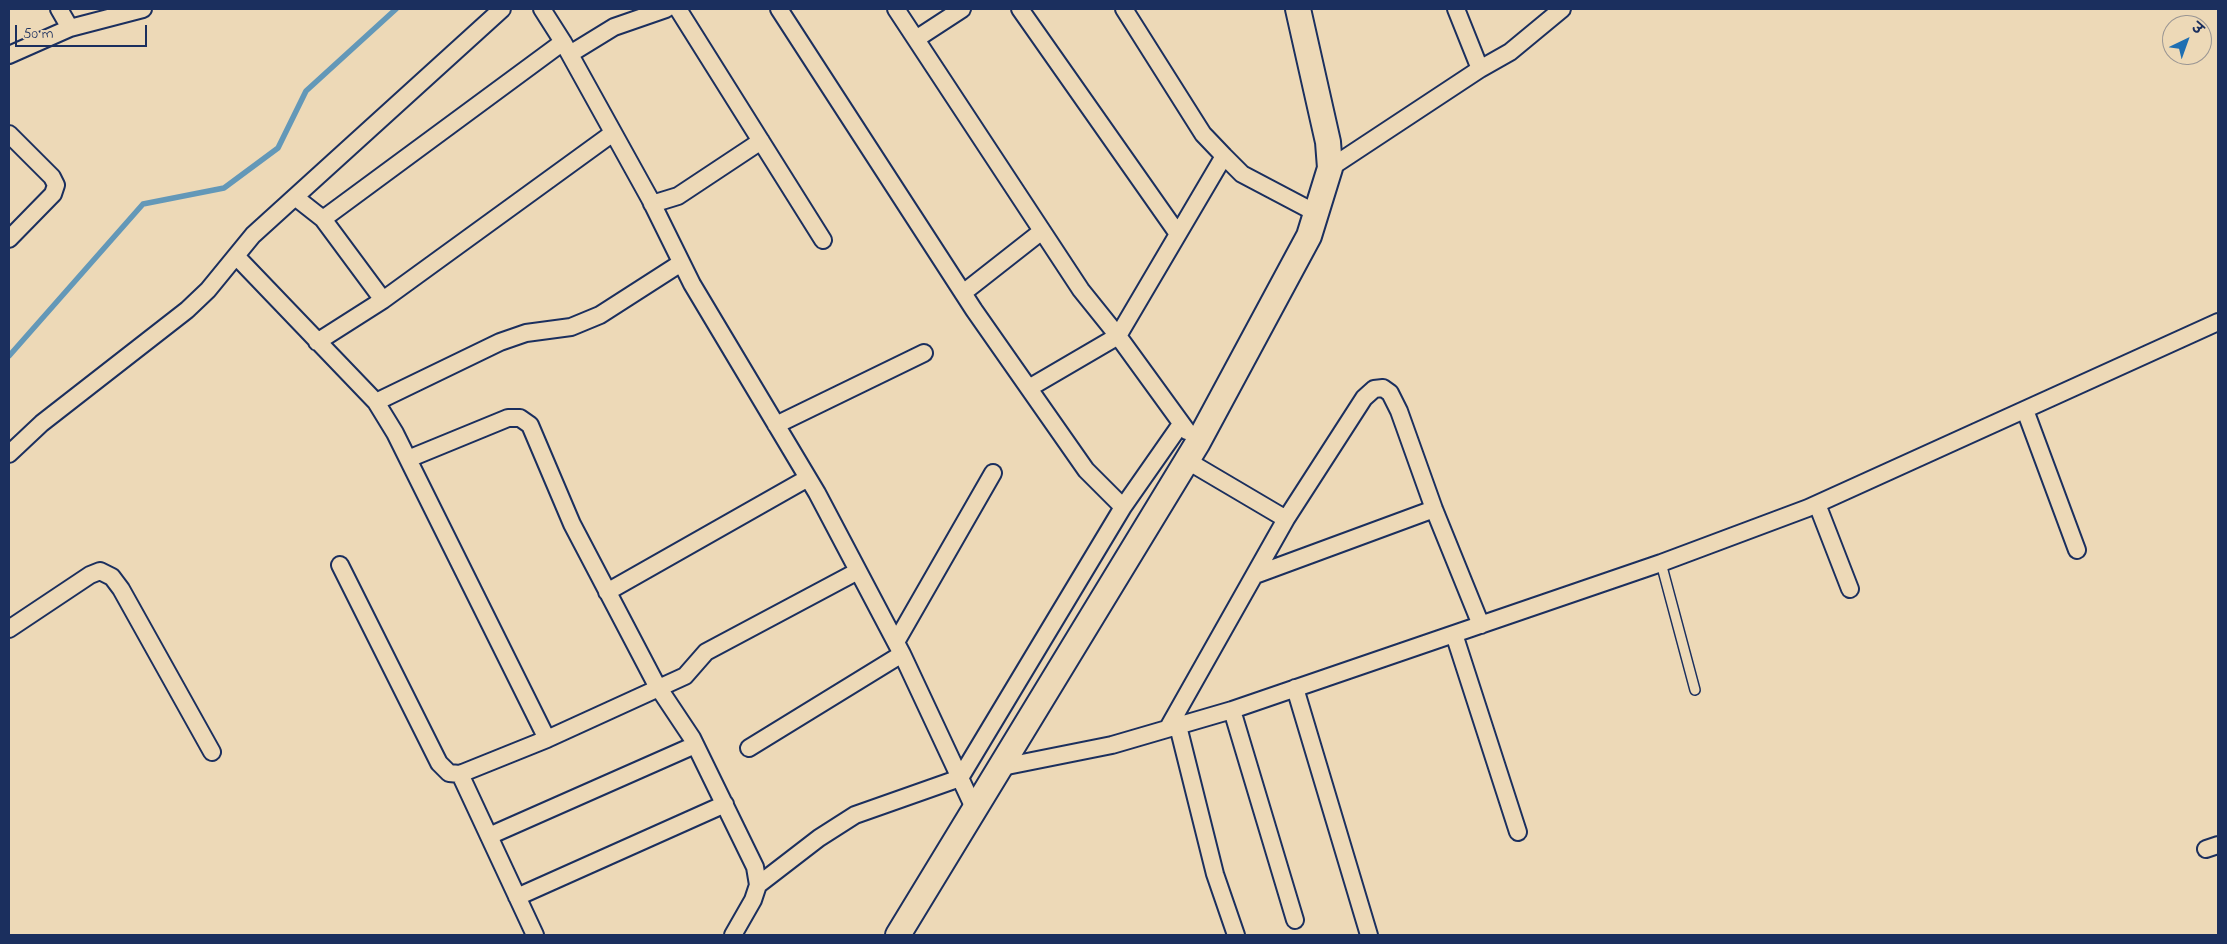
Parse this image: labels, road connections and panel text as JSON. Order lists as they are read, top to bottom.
{
  "scale_bar": "50 m",
  "north": "top right"
}
